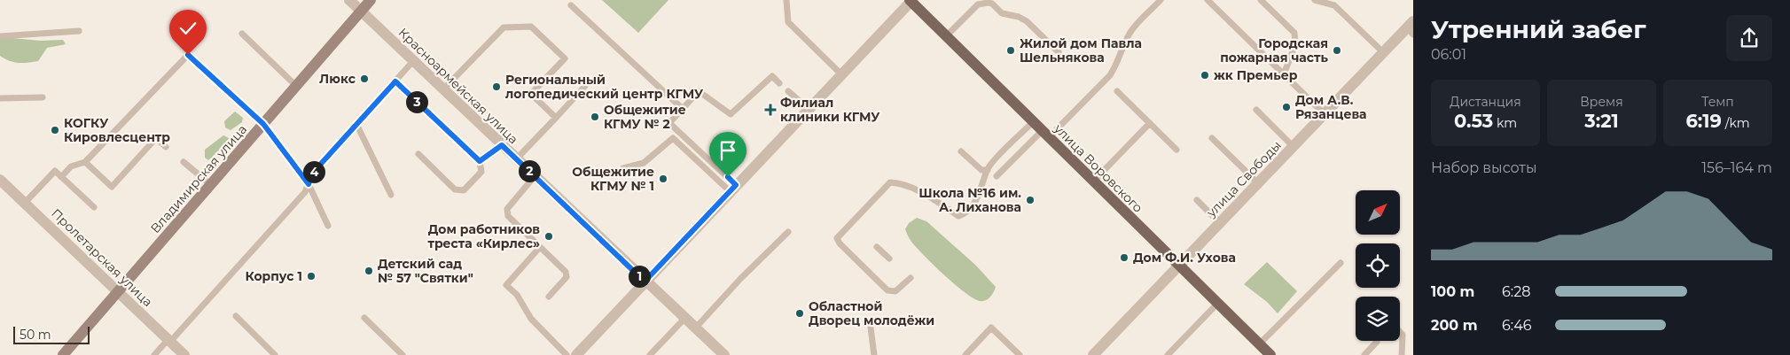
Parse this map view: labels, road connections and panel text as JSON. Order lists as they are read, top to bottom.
{
  "streets": {
    "main road": ["улица Воровского", "Владимирская улица"],
    "street": ["Красноармейская улица", "улица Свободы", "Пролетарская улица"]
  },
  "crossings": [
    ["Красноармейская улица", "Владимирская улица"],
    ["улица Воровского", "улица Свободы"],
    ["Владимирская улица", "Пролетарская улица"]
  ],
  "places": {
    "other": [
      "Жилой дом Павла Шельнякова",
      "Городская пожарная часть",
      "жк Премьер",
      "Люкс",
      "Региональный логопедический центр КГМУ",
      "Дом А.В. Рязанцева",
      "Общежитие КГМУ № 2",
      "КОГКУ Кировлесцентр",
      "Общежитие КГМУ № 1",
      "Школа №16 им. А. Лиханова",
      "Дом работников треста «Кирлес»",
      "Дом Ф.И. Ухова",
      "Детский сад № 57 \"Святки\"",
      "Корпус 1",
      "Областной Дворец молодёжи"
    ],
    "health": ["Филиал клиники КГМУ"]
  },
  "scale_bar": "50 m",
  "north": "top right",
  "page": {
    "heading": ["Утренний забег", "06:01"],
    "stats": [
      ["Дистанция", "0.53 km"],
      ["Время", "3:21"],
      ["Темп", "6:19 /km"]
    ],
    "pins": [
      "3",
      "2",
      "4",
      "1"
    ],
    "chart": ["Набор высоты", "156–164 m"],
    "list": [
      {
        "name": "100 m",
        "note": "6:28"
      },
      {
        "name": "200 m",
        "note": "6:46"
      }
    ],
    "scale": "50 m"
  }
}
